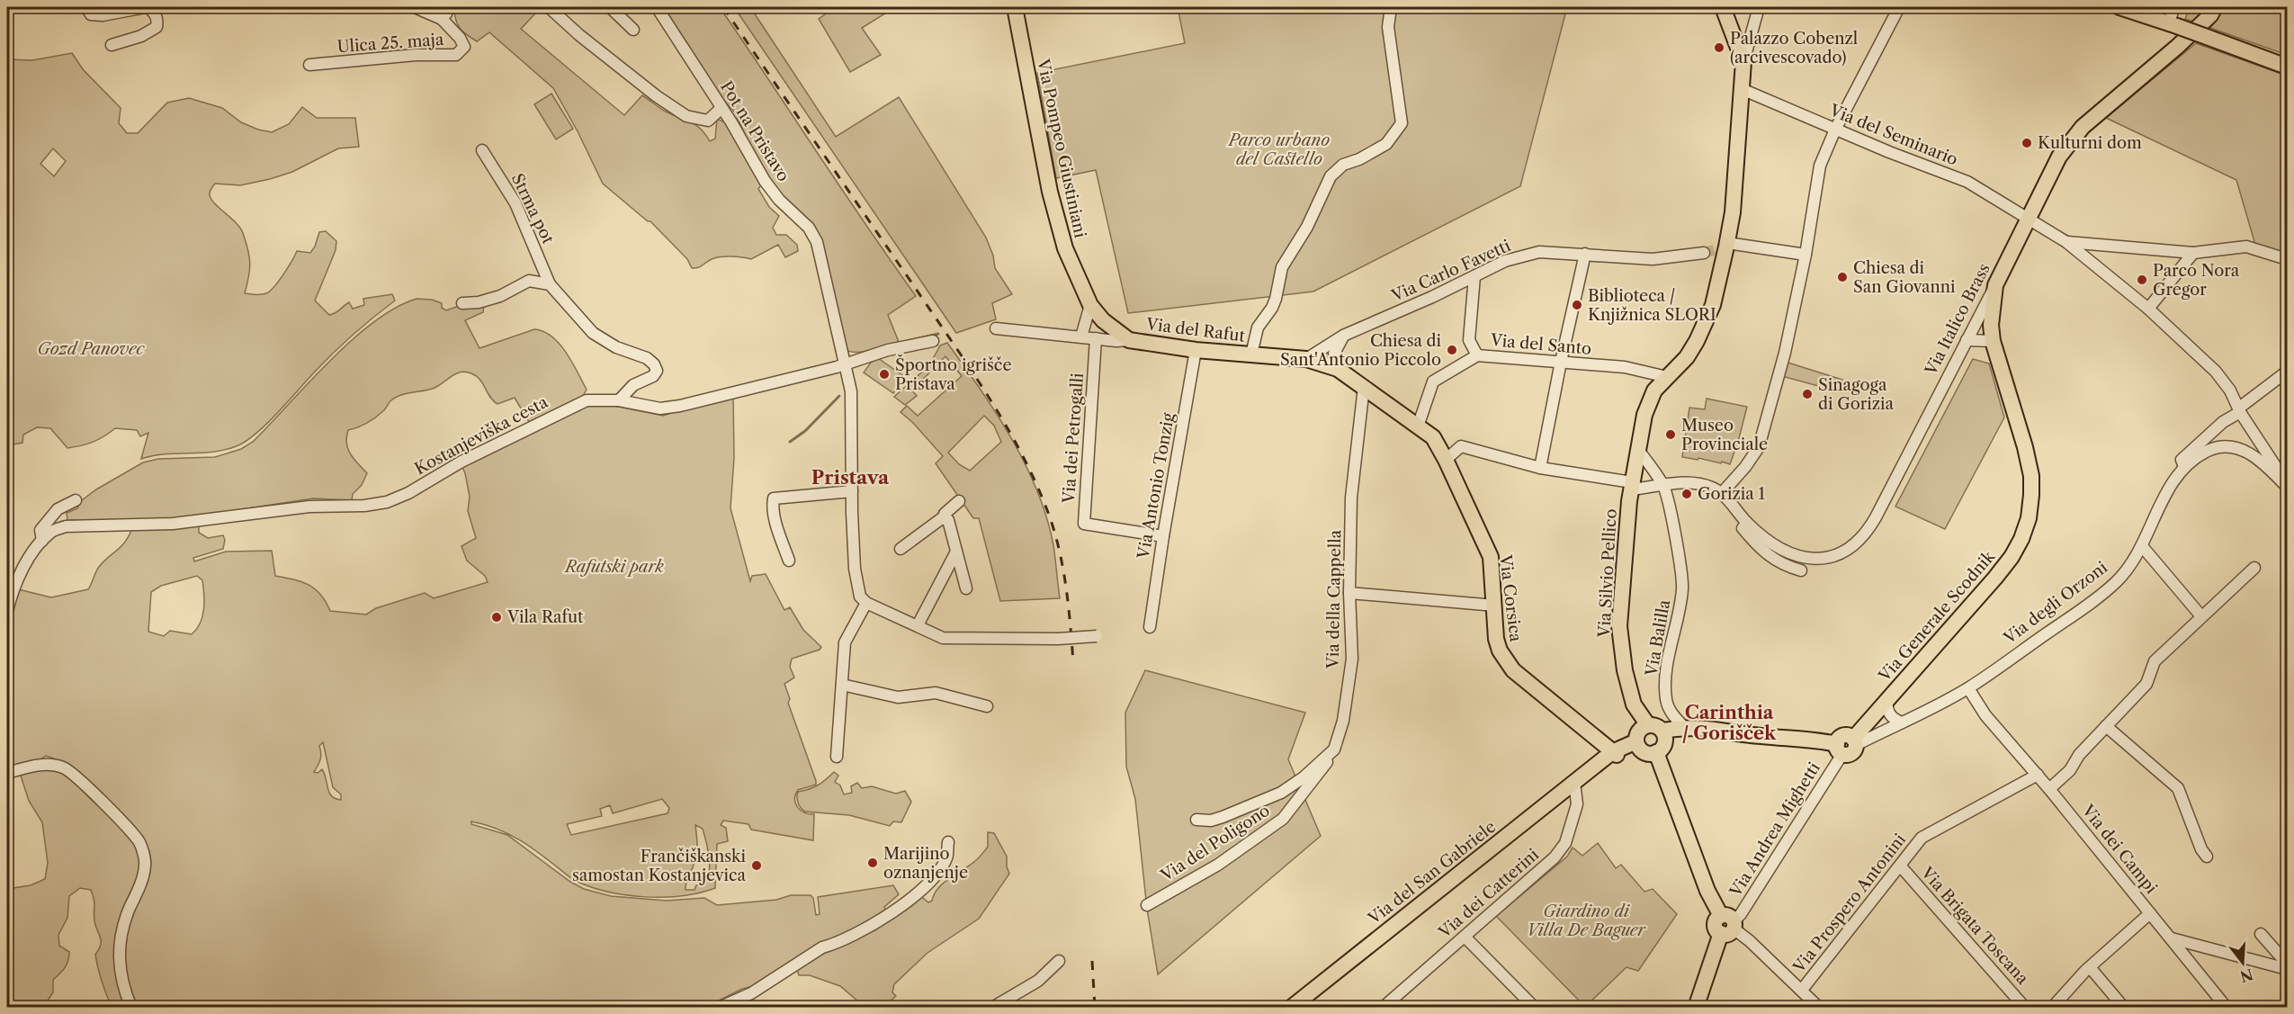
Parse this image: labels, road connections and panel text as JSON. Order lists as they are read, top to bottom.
{
  "streets": {
    "main road": [
      "Via Pompeo Giustiniani",
      "Via Italico Brass",
      "Via del Rafut",
      "Via Silvio Pellico",
      "Via Corsica",
      "Via degli Orzoni",
      "Via Generale Scodnik",
      "Via del San Gabriele"
    ],
    "street": [
      "Ulica 25. maja",
      "Pot na Pristavo",
      "Via del Seminario",
      "Strma pot",
      "Via Carlo Favetti",
      "Via del Santo",
      "Kostanjeviška cesta",
      "Via dei Petrogalli",
      "Via Antonio Tonzig",
      "Via della Cappella",
      "Via Balilla",
      "Via Andrea Mighetti",
      "Via del Poligono",
      "Via dei Campi",
      "Via dei Catterini",
      "Via Prospero Antonini",
      "Via Brigata Toscana"
    ]
  },
  "crossings": [
    ["Pot na Pristavo", "Kostanjeviška cesta"],
    ["Via del Seminario", "Via Italico Brass"],
    ["Via del Seminario", "Via Silvio Pellico"],
    ["Via del Seminario", "Via degli Orzoni"],
    ["Via Pompeo Giustiniani", "Via del Rafut"],
    ["Strma pot", "Kostanjeviška cesta"],
    ["Via Carlo Favetti", "Via del Rafut"],
    ["Via Italico Brass", "Via Generale Scodnik"],
    ["Via del Rafut", "Via del Santo"],
    ["Via del Rafut", "Via dei Petrogalli"],
    ["Via del Rafut", "Via Antonio Tonzig"],
    ["Via del Rafut", "Via Corsica"],
    ["Via del Rafut", "Via della Cappella"],
    ["Via del Santo", "Via Silvio Pellico"],
    ["Via dei Petrogalli", "Via Antonio Tonzig"],
    ["Via Silvio Pellico", "Via degli Orzoni"],
    ["Via Silvio Pellico", "Via del San Gabriele"],
    ["Via Corsica", "Via del San Gabriele"],
    ["Via della Cappella", "Via del Poligono"],
    ["Via degli Orzoni", "Via Generale Scodnik"],
    ["Via degli Orzoni", "Via Balilla"],
    ["Via degli Orzoni", "Via Andrea Mighetti"],
    ["Via degli Orzoni", "Via dei Campi"],
    ["Via degli Orzoni", "Via del San Gabriele"],
    ["Via dei Campi", "Via Prospero Antonini"],
    ["Via del San Gabriele", "Via dei Catterini"],
    ["Via Prospero Antonini", "Via Brigata Toscana"]
  ],
  "districts": ["Pristava", "Carinthia / Gorišček"],
  "parks": [
    "Parco urbano del Castello",
    "Gozd Panovec",
    "Rafutski park",
    "Giardino di Villa De Baguer"
  ],
  "places": [
    "Palazzo Cobenzl (arcivescovado)",
    "Kulturni dom",
    "Chiesa di San Giovanni",
    "Parco Nora Gregor",
    "Biblioteca / Knjižnica SLORI",
    "Chiesa di Sant'Antonio Piccolo",
    "Športno igrišče Pristava",
    "Sinagoga di Gorizia",
    "Museo Provinciale",
    "Gorizia 1",
    "Vila Rafut",
    "Marijino oznanjenje",
    "Frančiškanski samostan Kostanjevica"
  ],
  "north": "bottom"
}
